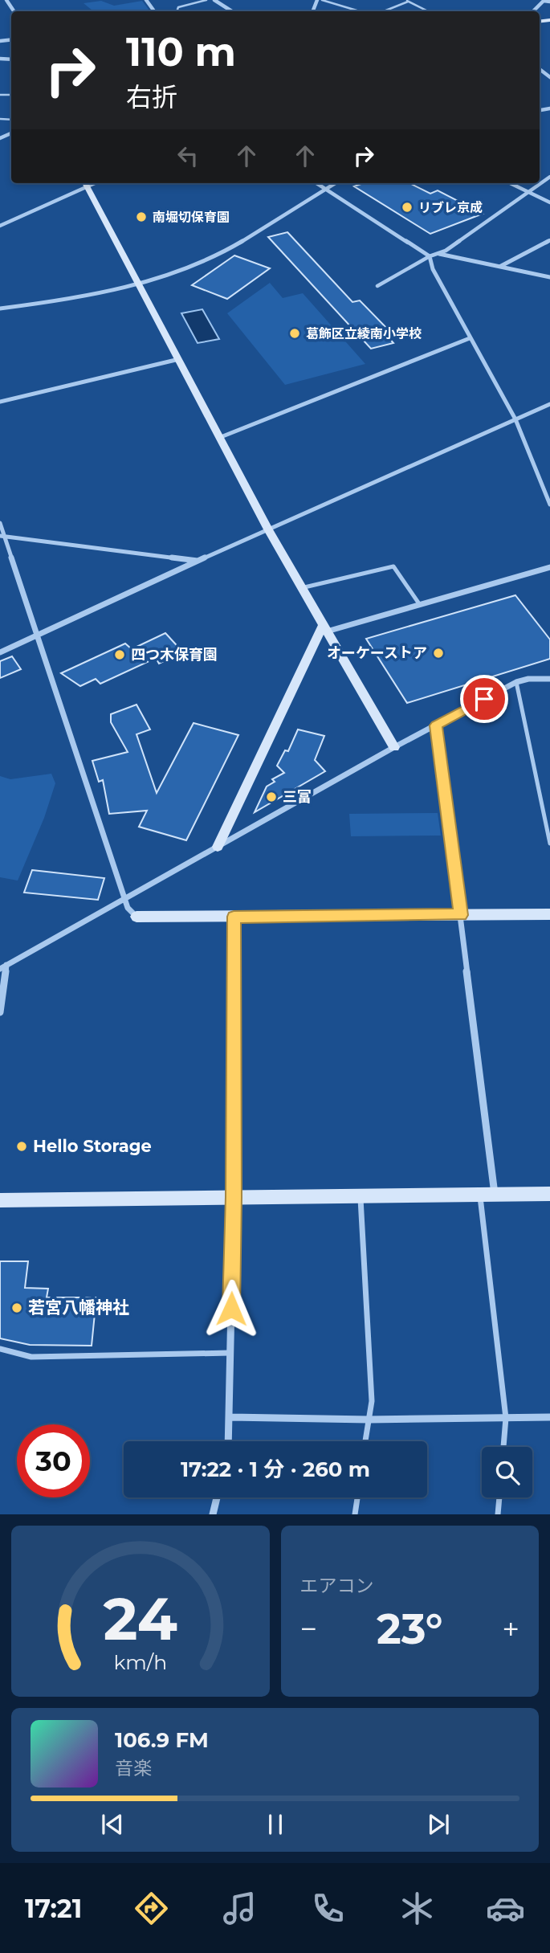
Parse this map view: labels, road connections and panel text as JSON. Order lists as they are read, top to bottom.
{
  "places": [
    "リブレ京成",
    "南堀切保育園",
    "葛飾区立綾南小学校",
    "オーケーストア",
    "四つ木保育園",
    "三富",
    "Hello Storage",
    "若宮八幡神社"
  ],
  "page": {
    "turn": ["110 m", "右折"],
    "limit": "30",
    "trip": "17:22 · 1 分 · 260 m",
    "tile": "エアコン",
    "heat": ["−", "23°", "+"],
    "song": ["106.9 FM", "音楽"],
    "tabs": "17:21",
    "gauge": ["24", "km/h"]
  }
}
